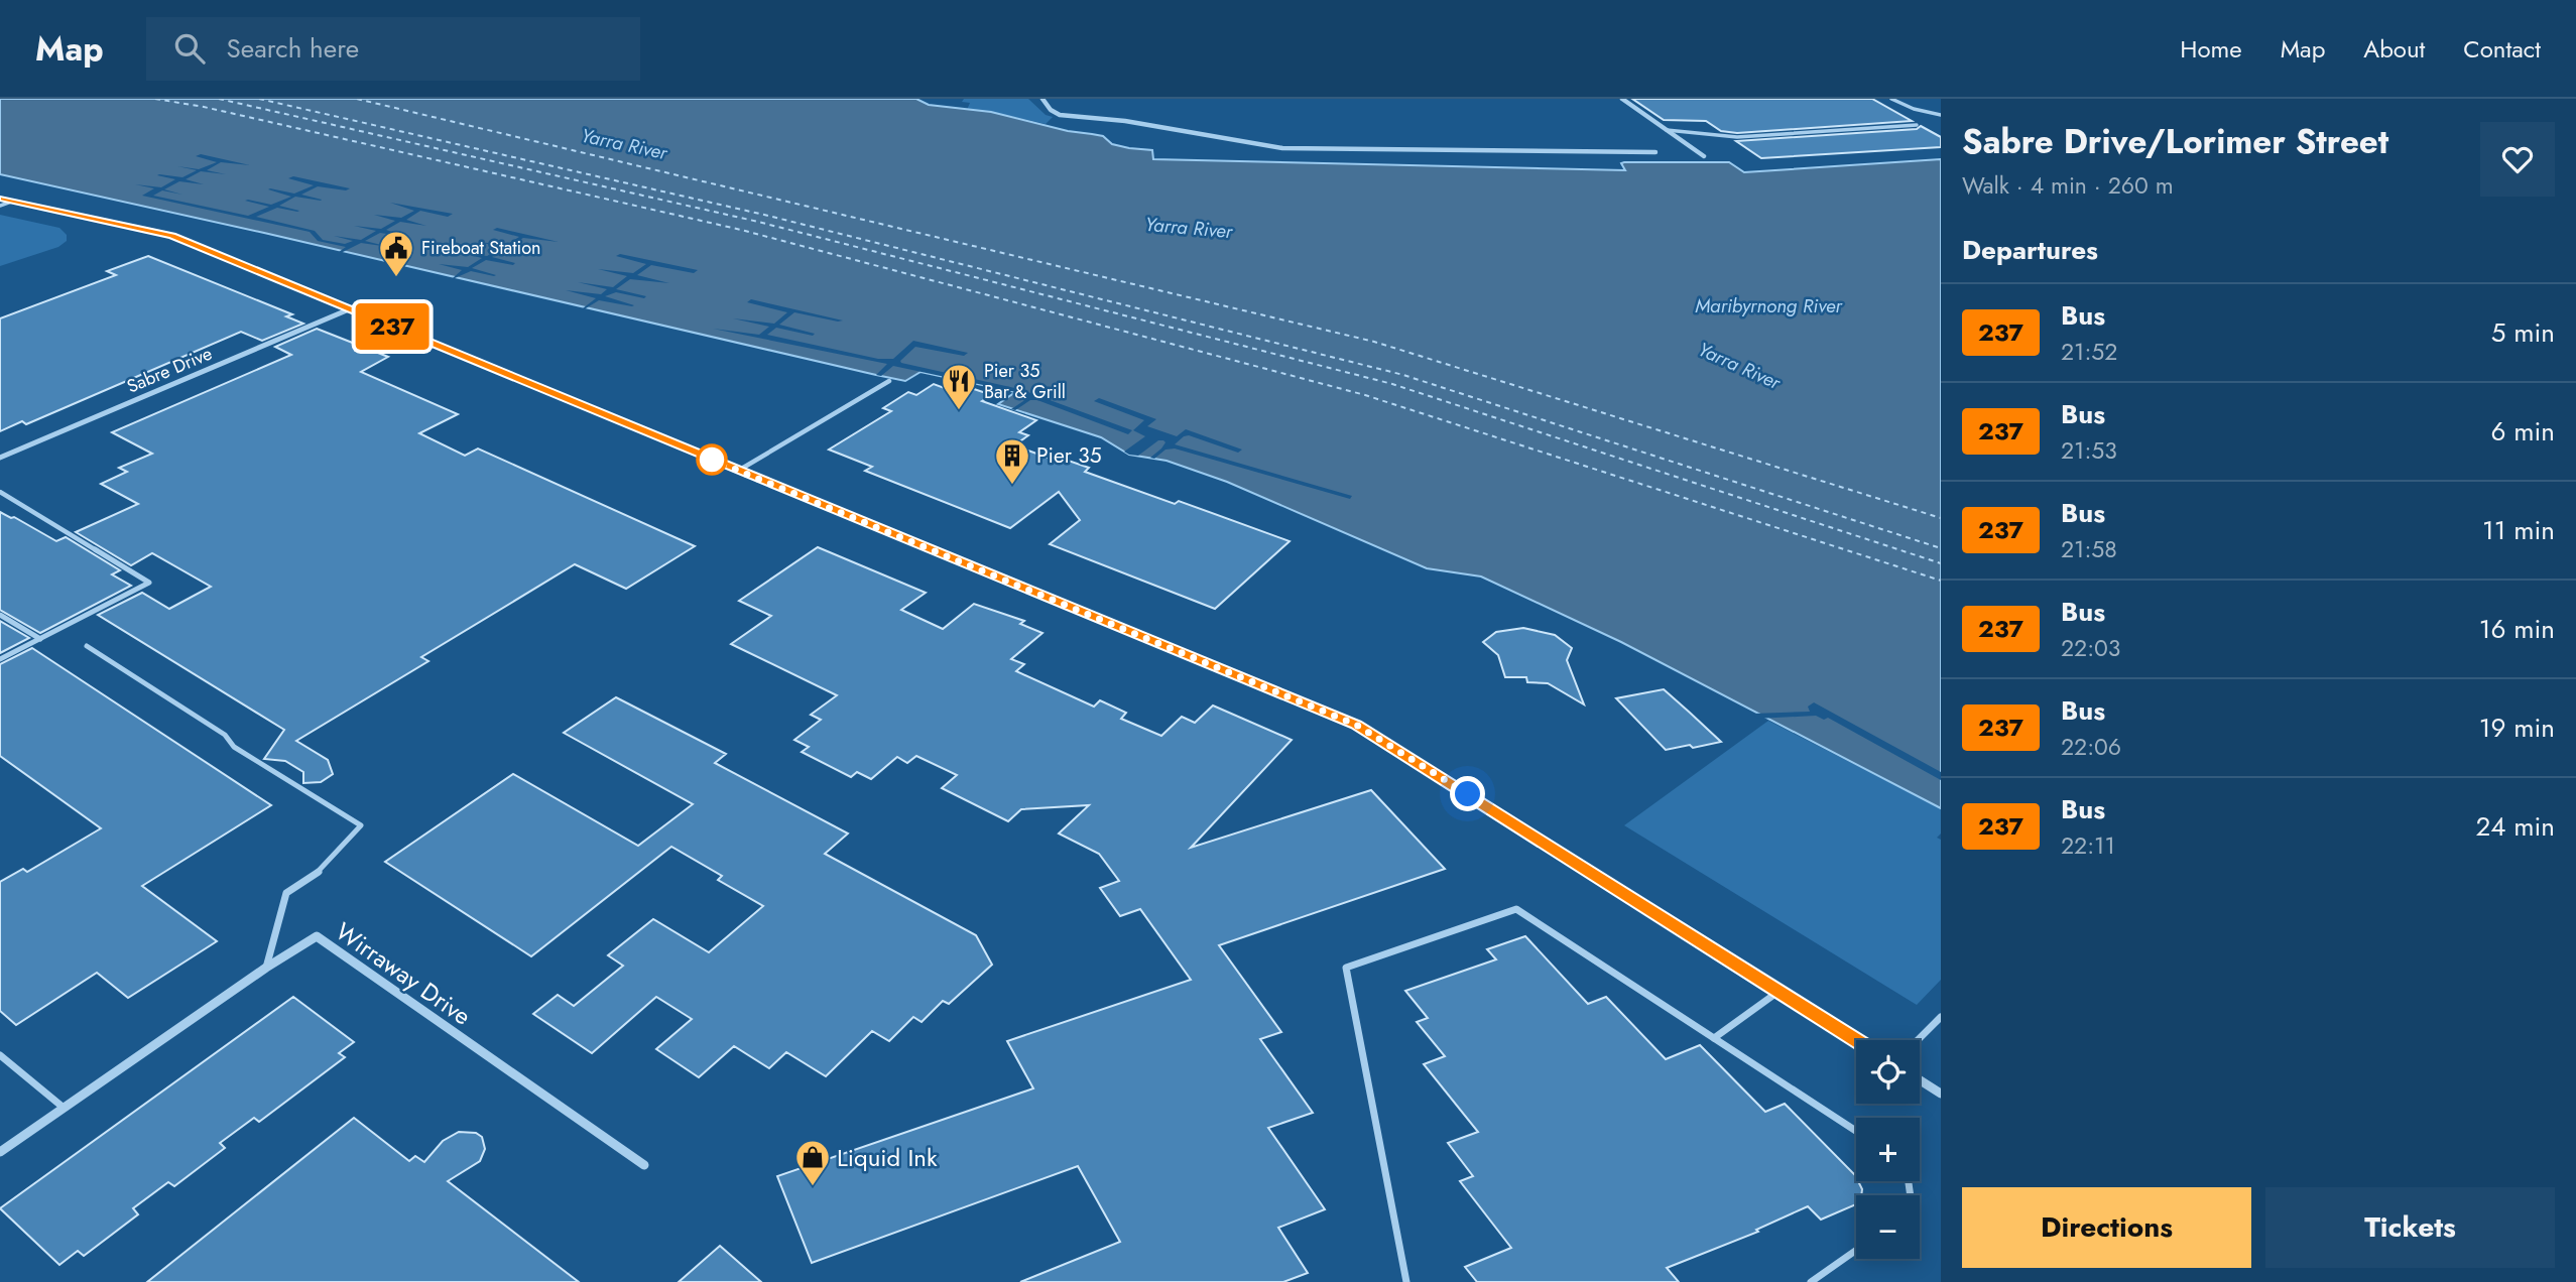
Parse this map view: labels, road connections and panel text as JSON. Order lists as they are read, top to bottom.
{
  "streets": {
    "street": ["Sabre Drive", "Wirraway Drive"]
  },
  "water": ["Yarra River", "Maribyrnong River"],
  "places": {
    "public building": ["Fireboat Station"],
    "restaurant": ["Pier 35 Bar & Grill"],
    "building": ["Pier 35"],
    "shop": ["Liquid Ink"]
  },
  "lines": ["bus line 237"],
  "page": {
    "header": "Map",
    "search": "Search here",
    "nav": [
      "Home",
      "Map",
      "About",
      "Contact"
    ],
    "on_map": "237",
    "heading": [
      ["Sabre Drive/Lorimer Street", "Walk · 4 min · 260 m"],
      "Departures"
    ],
    "list": [
      {
        "mark": "237",
        "name": "Bus",
        "note": "21:52",
        "value": "5 min"
      },
      {
        "mark": "237",
        "name": "Bus",
        "note": "21:53",
        "value": "6 min"
      },
      {
        "mark": "237",
        "name": "Bus",
        "note": "21:58",
        "value": "11 min"
      },
      {
        "mark": "237",
        "name": "Bus",
        "note": "22:03",
        "value": "16 min"
      },
      {
        "mark": "237",
        "name": "Bus",
        "note": "22:06",
        "value": "19 min"
      },
      {
        "mark": "237",
        "name": "Bus",
        "note": "22:11",
        "value": "24 min"
      }
    ],
    "map_buttons": ["+", "−"],
    "buttons": ["Directions", "Tickets"]
  }
}
